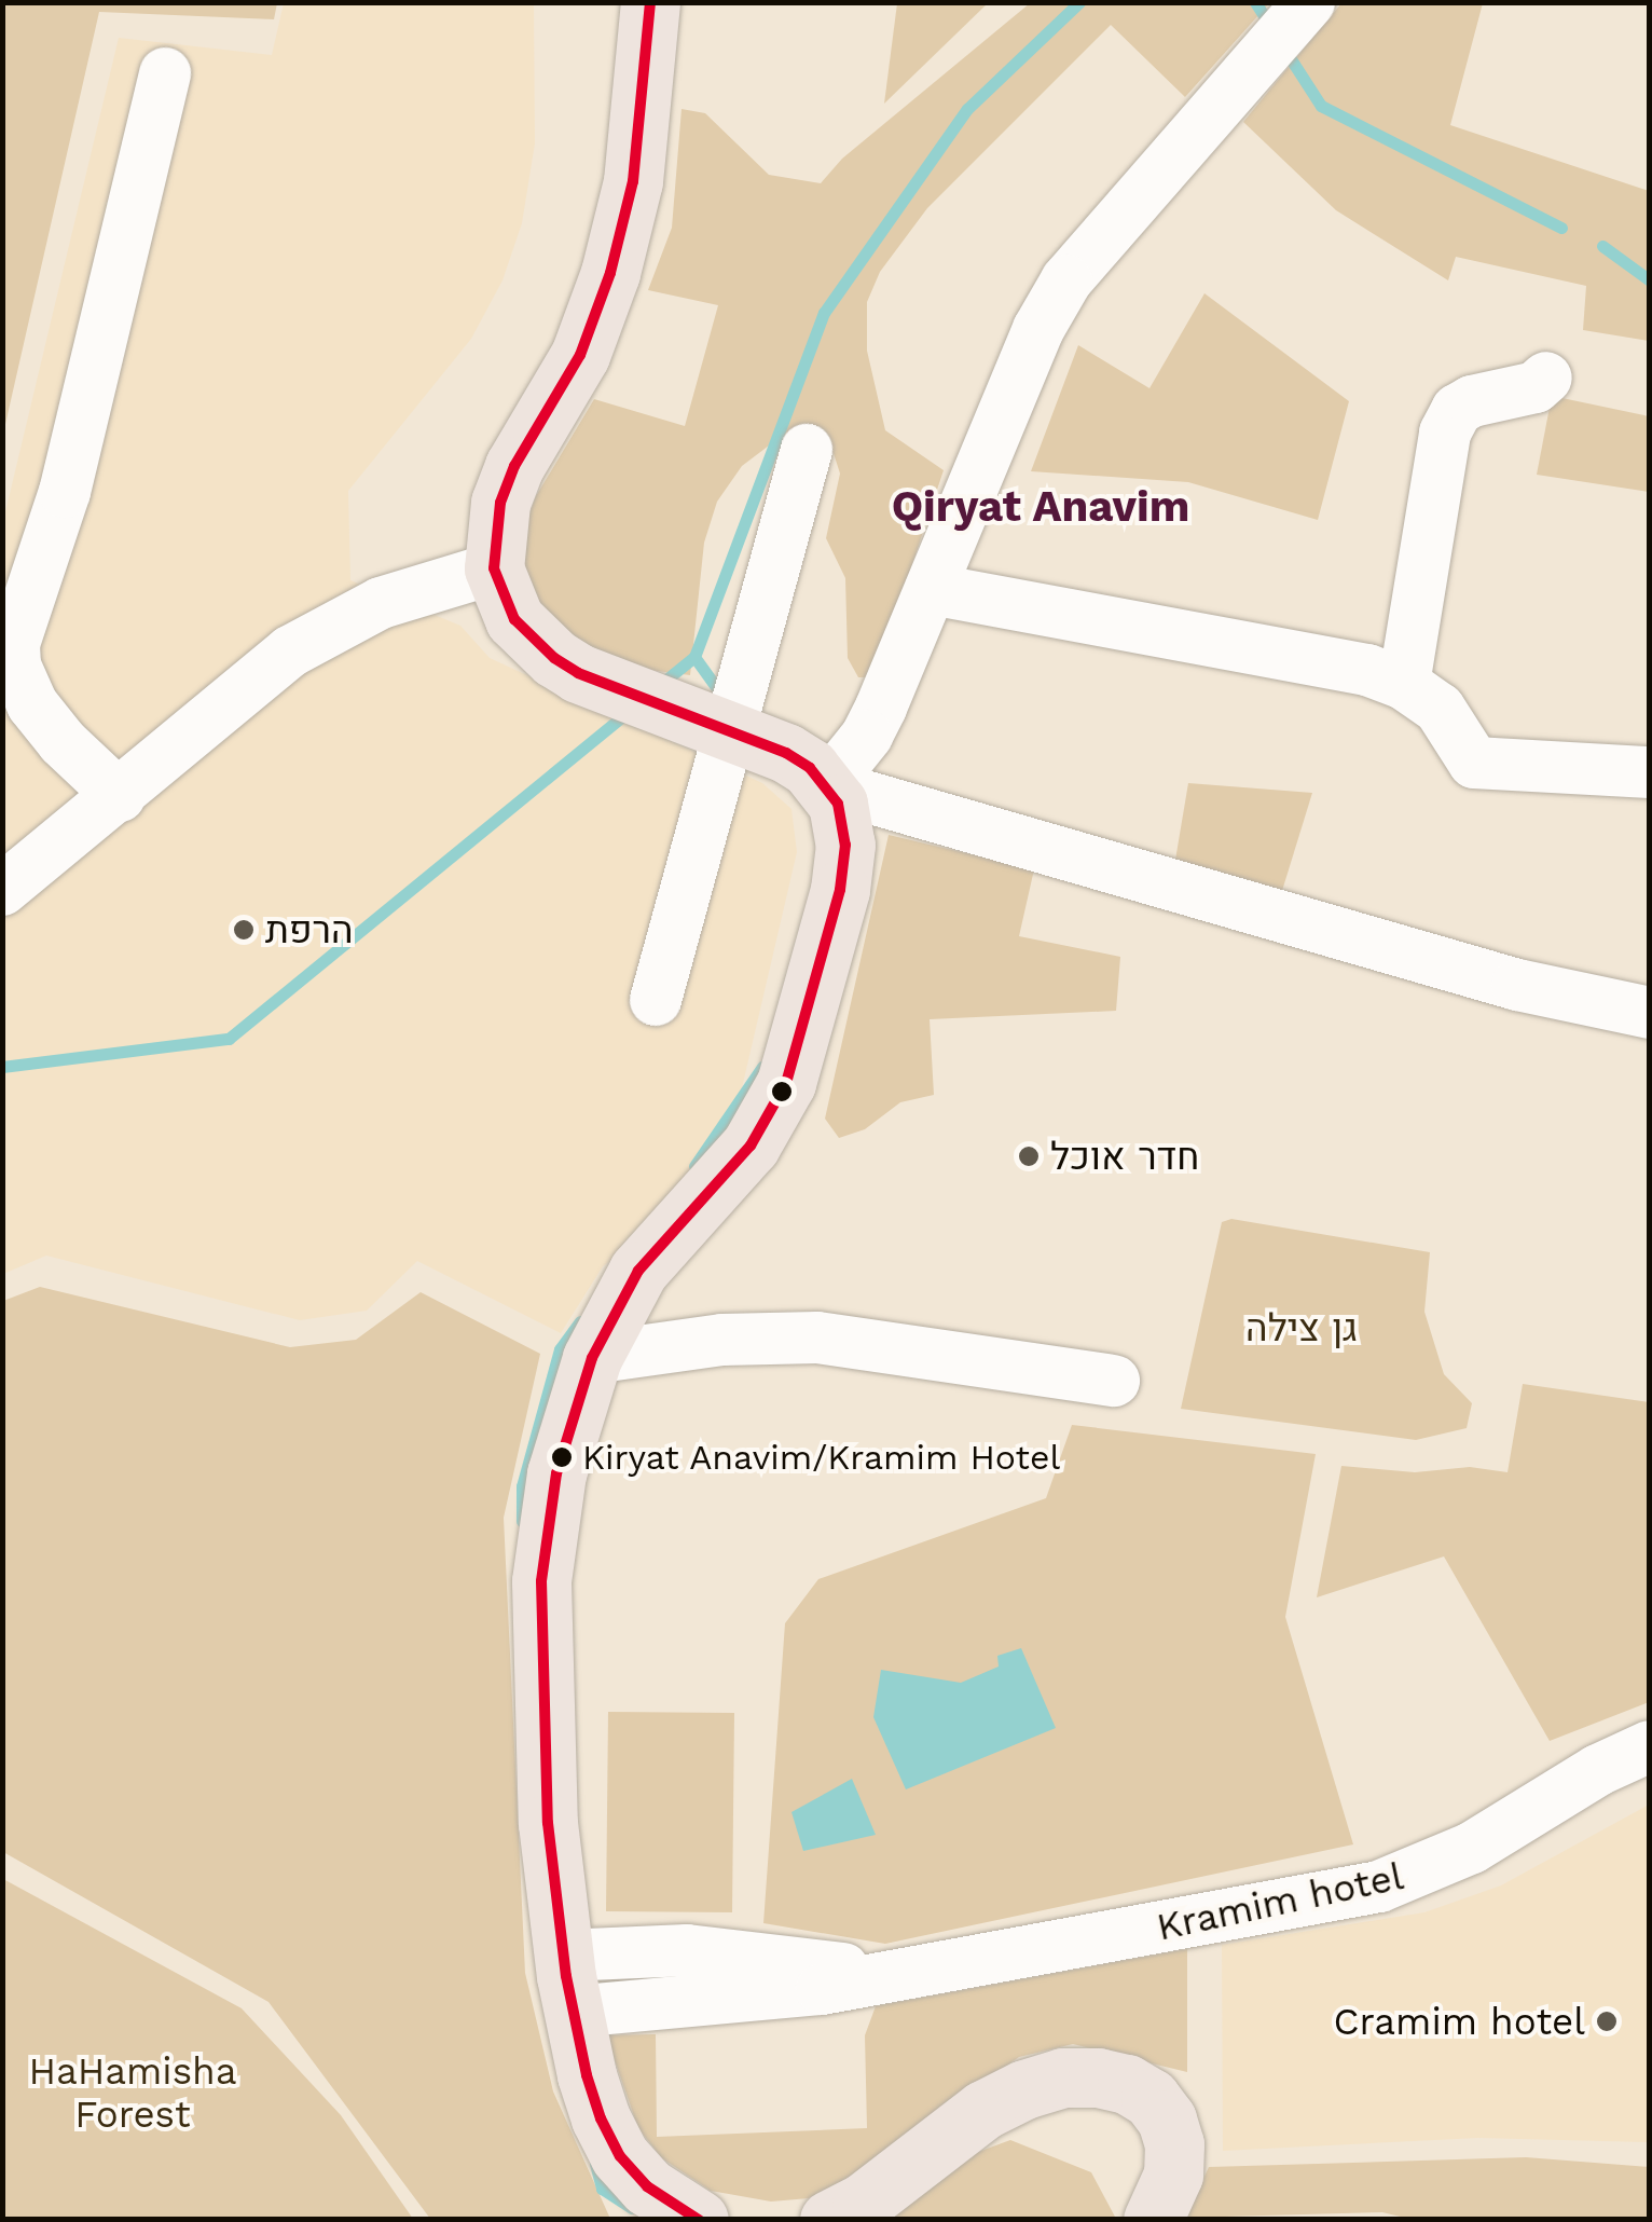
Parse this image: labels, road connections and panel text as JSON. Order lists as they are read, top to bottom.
{
  "streets": {
    "street": ["Kramim hotel"]
  },
  "districts": ["Qiryat Anavim"],
  "parks": ["גן צילה", "HaHamisha Forest"],
  "places": [
    "הרפת",
    "חדר אוכל",
    "Kiryat Anavim/Kramim Hotel",
    "Cramim hotel"
  ]
}
